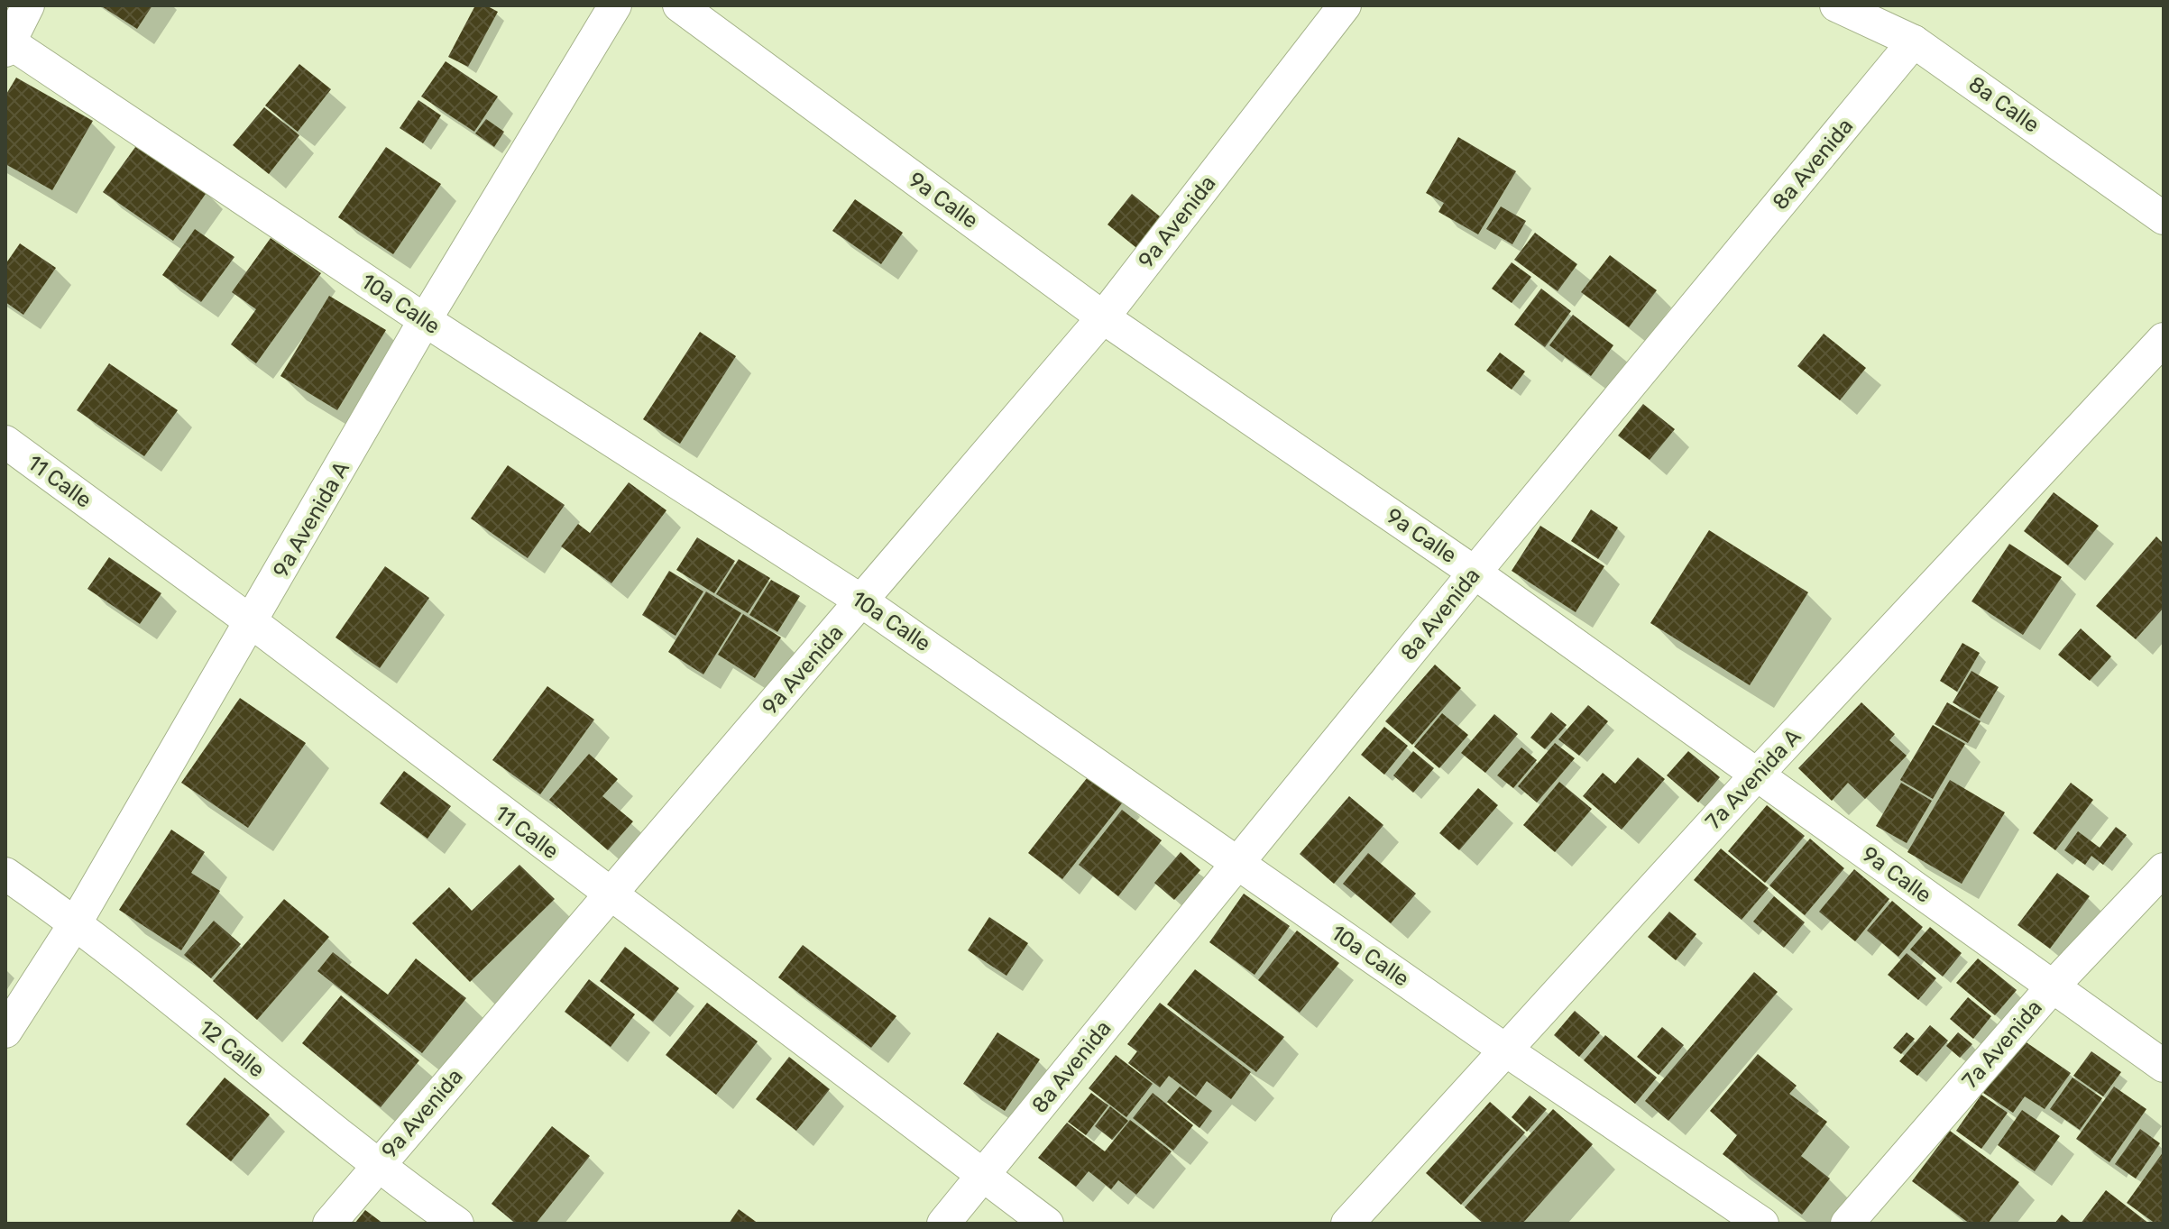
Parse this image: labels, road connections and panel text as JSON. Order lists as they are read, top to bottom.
{
  "streets": {
    "street": [
      "8a Calle",
      "8a Avenida",
      "9a Calle",
      "9a Avenida",
      "10a Calle",
      "11 Calle",
      "9a Avenida A",
      "7a Avenida A",
      "7a Avenida",
      "12 Calle"
    ]
  },
  "crossings": [
    ["8a Calle", "8a Avenida"],
    ["8a Avenida", "9a Calle"],
    ["8a Avenida", "10a Calle"],
    ["8a Avenida", "11 Calle"],
    ["9a Calle", "9a Avenida"],
    ["9a Calle", "7a Avenida A"],
    ["9a Calle", "7a Avenida"],
    ["9a Avenida", "10a Calle"],
    ["9a Avenida", "11 Calle"],
    ["9a Avenida", "12 Calle"],
    ["10a Calle", "9a Avenida A"],
    ["10a Calle", "7a Avenida A"],
    ["11 Calle", "9a Avenida A"],
    ["9a Avenida A", "12 Calle"]
  ]
}
